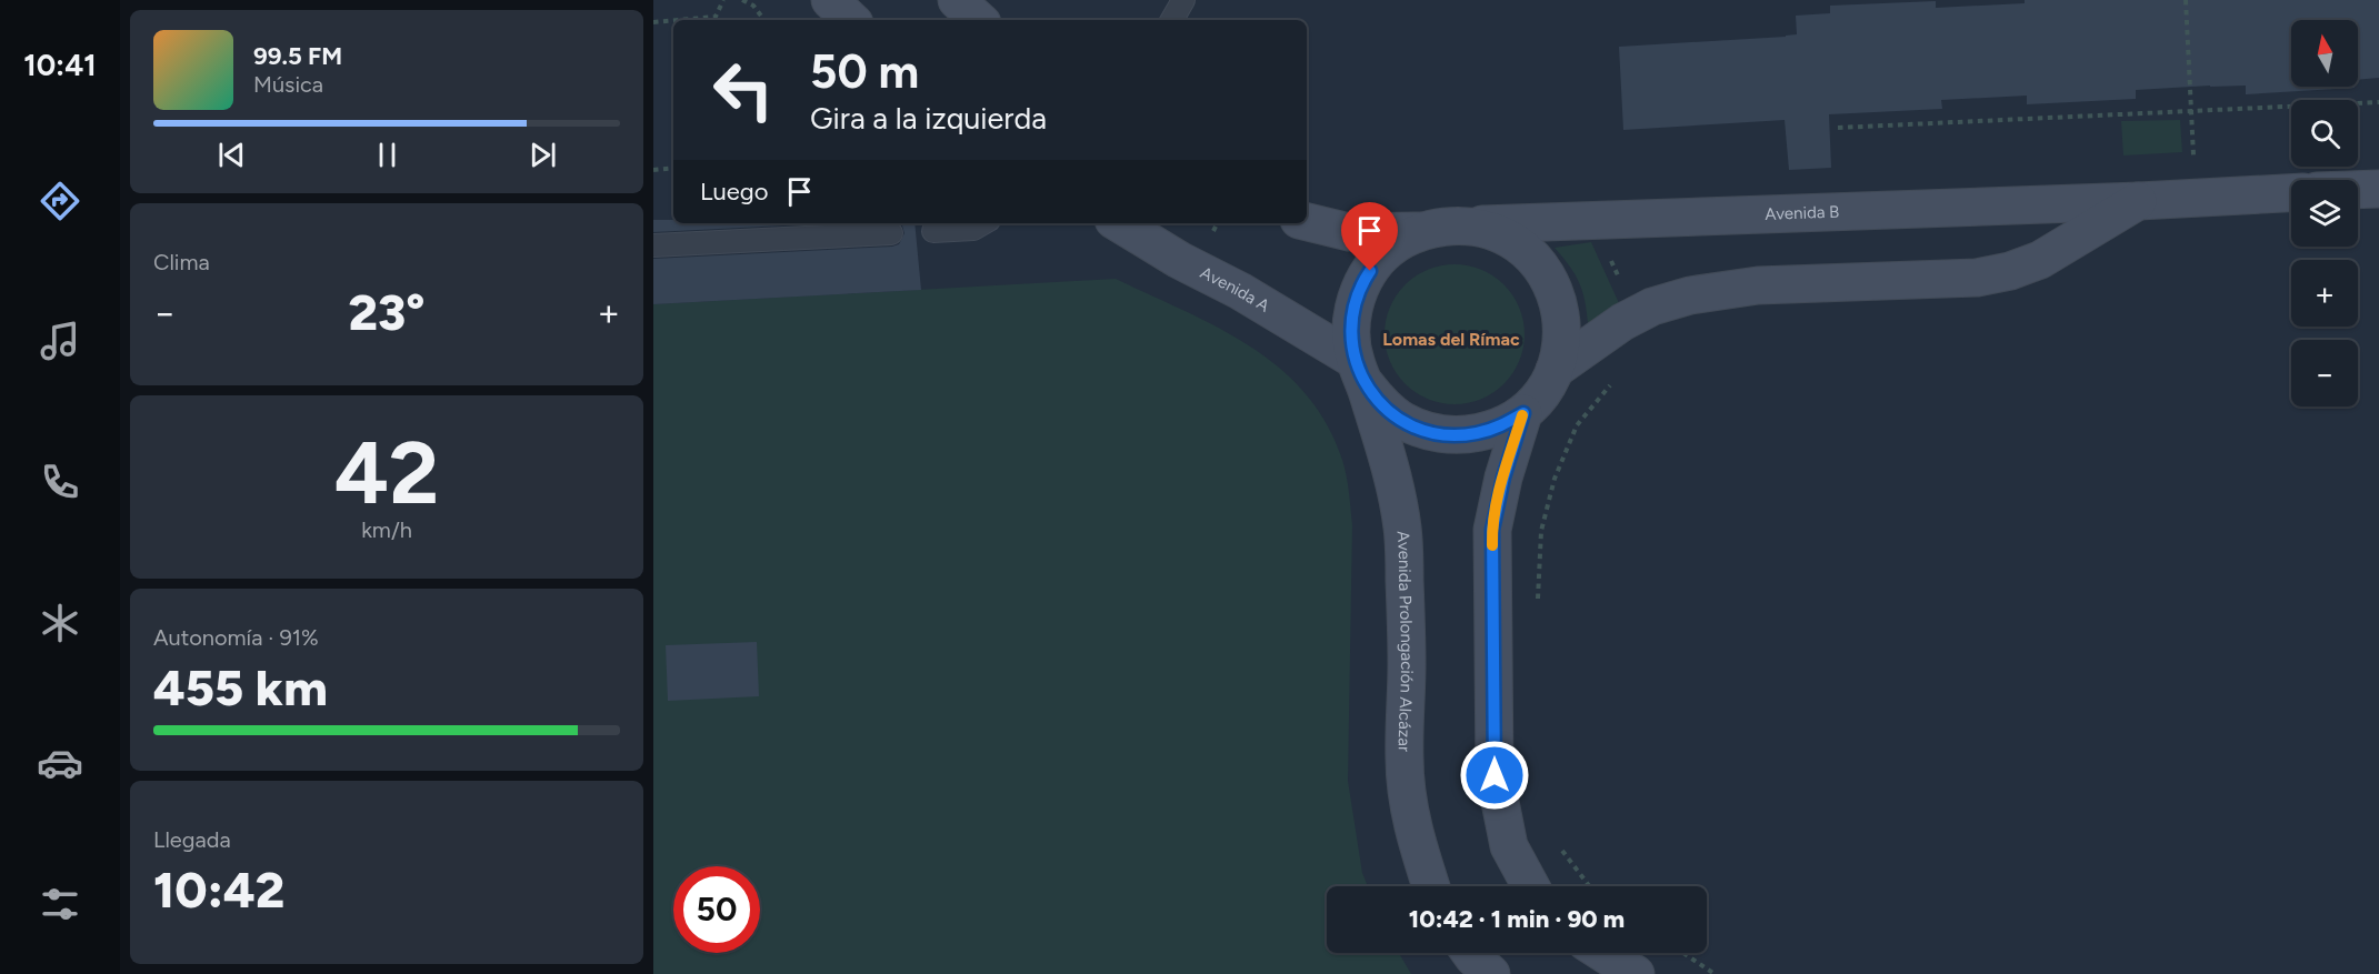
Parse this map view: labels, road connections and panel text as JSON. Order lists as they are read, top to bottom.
{
  "streets": {
    "main road": ["Avenida B", "Avenida A", "Avenida Prolongación Alcázar"]
  },
  "crossings": [
    ["Avenida B", "Avenida A"],
    ["Avenida B", "Avenida Prolongación Alcázar"],
    ["Avenida A", "Avenida Prolongación Alcázar"]
  ],
  "districts": ["Lomas del Rímac"],
  "north": "top",
  "page": {
    "tabs": "10:41",
    "map_buttons": ["+", "−"],
    "turn": ["50 m", "Gira a la izquierda"],
    "song": ["99.5 FM", "Música"],
    "then": "Luego",
    "tile": [
      "Clima",
      ["42", "km/h"],
      ["Autonomía · 91%", "455 km"],
      ["Llegada", "10:42"]
    ],
    "heat": ["−", "23°", "+"],
    "limit": "50",
    "trip": "10:42 · 1 min · 90 m"
  }
}
